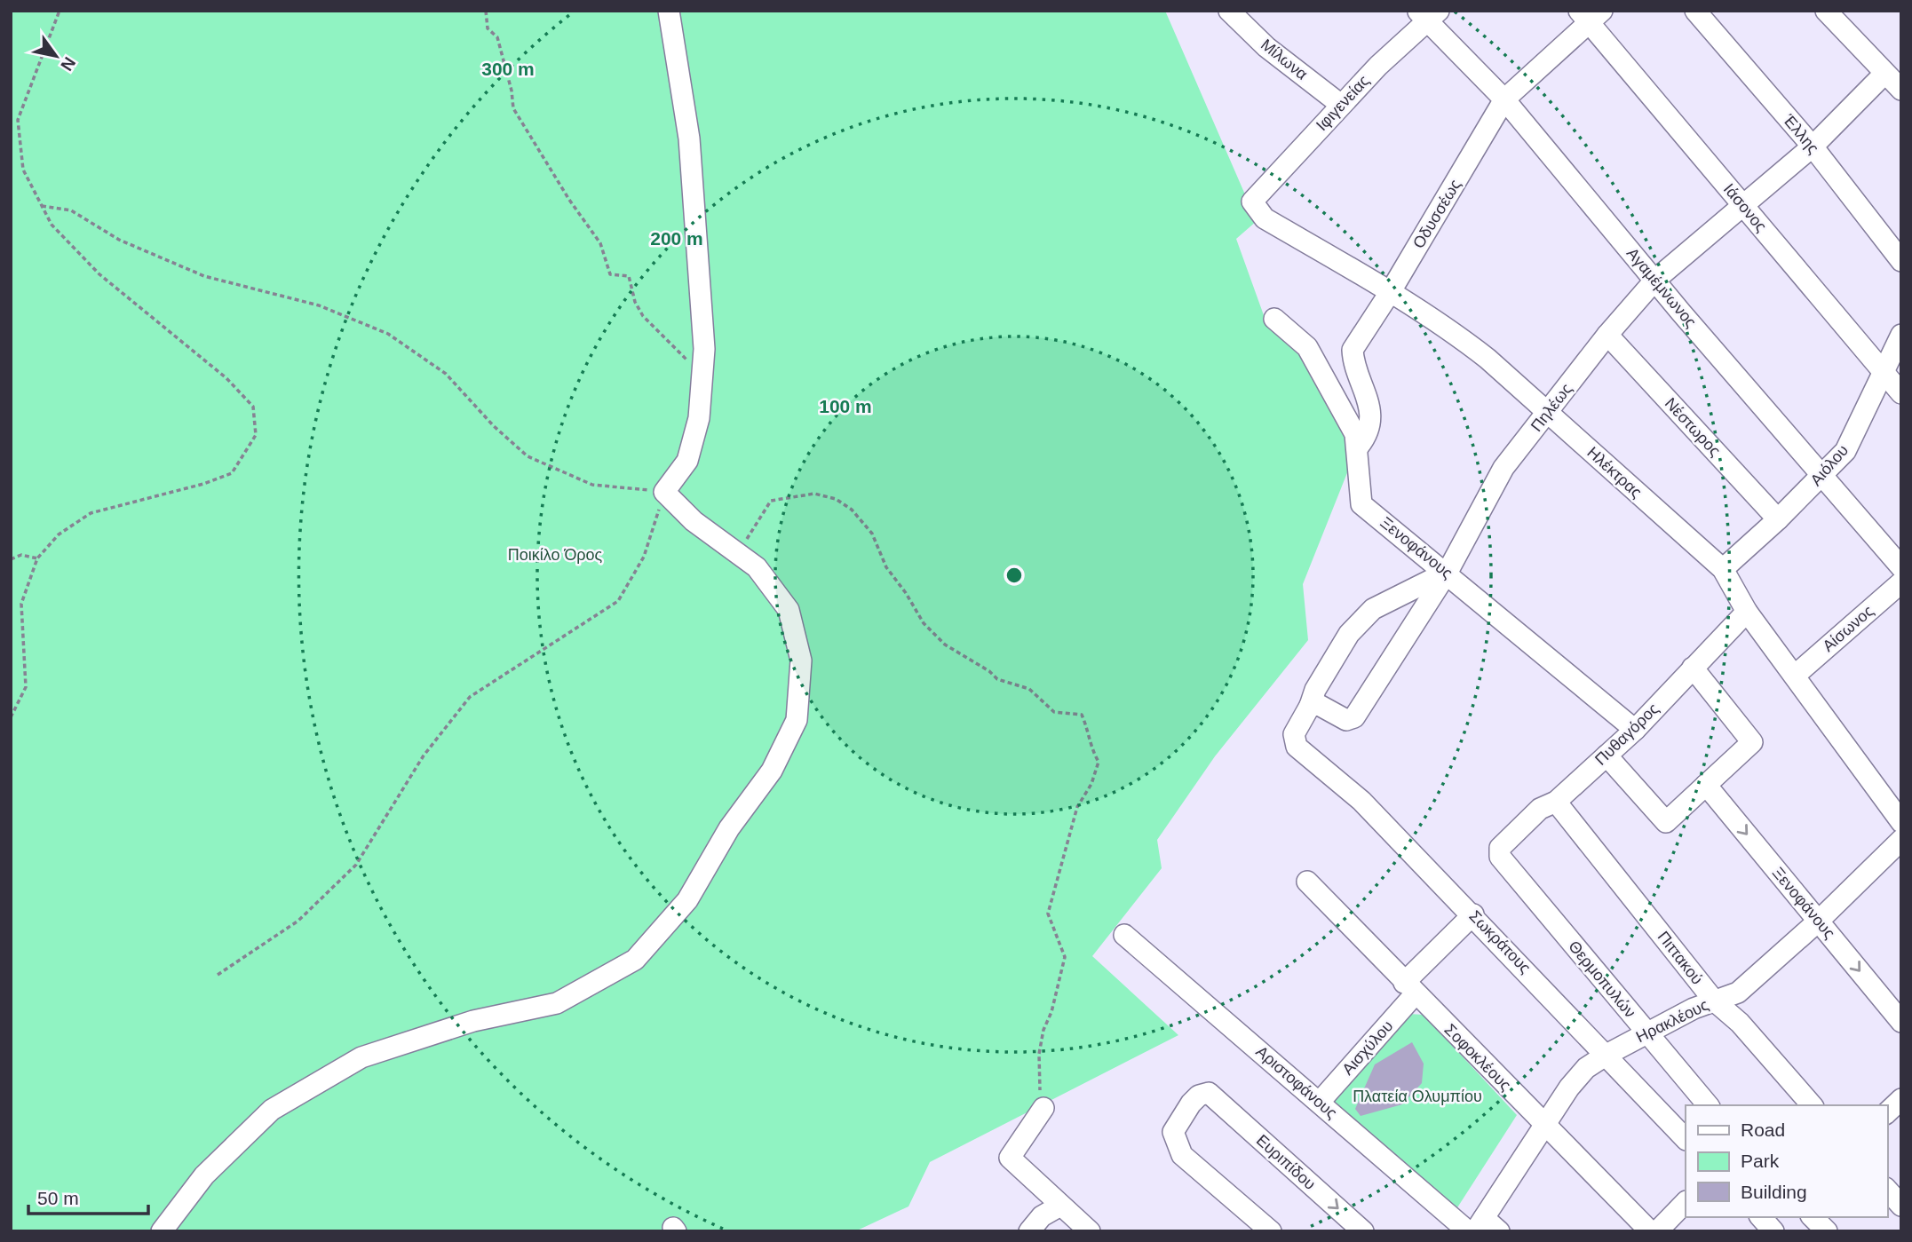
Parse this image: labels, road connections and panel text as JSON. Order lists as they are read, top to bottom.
{
  "streets": {
    "street": [
      "Μίλωνα",
      "Ιφιγενείας",
      "Έλλης",
      "Ιάσονος",
      "Οδυσσέως",
      "Αγαμέμνωνος",
      "Πηλέως",
      "Νέστωρος",
      "Αιόλου",
      "Ηλέκτρας",
      "Ξενοφάνους",
      "Αίσωνος",
      "Πυθαγόρος",
      "Σωκράτους",
      "Πιττακού",
      "Θερμοπυλών",
      "Ηρακλέους",
      "Αισχύλου",
      "Σοφοκλέους",
      "Αριστοφάνους",
      "Ευριπίδου"
    ]
  },
  "crossings": [
    ["Μίλωνα", "Ιφιγενείας"],
    ["Ιφιγενείας", "Αγαμέμνωνος"],
    ["Ιφιγενείας", "Ηλέκτρας"],
    ["Έλλης", "Πηλέως"],
    ["Ιάσονος", "Οδυσσέως"],
    ["Ιάσονος", "Πηλέως"],
    ["Ιάσονος", "Αιόλου"],
    ["Οδυσσέως", "Αγαμέμνωνος"],
    ["Οδυσσέως", "Ηλέκτρας"],
    ["Οδυσσέως", "Ξενοφάνους"],
    ["Αγαμέμνωνος", "Πηλέως"],
    ["Αγαμέμνωνος", "Αιόλου"],
    ["Πηλέως", "Νέστωρος"],
    ["Πηλέως", "Ηλέκτρας"],
    ["Πηλέως", "Ξενοφάνους"],
    ["Πηλέως", "Σωκράτους"],
    ["Νέστωρος", "Αιόλου"],
    ["Αιόλου", "Ηλέκτρας"],
    ["Ηλέκτρας", "Αίσωνος"],
    ["Ηλέκτρας", "Πυθαγόρος"],
    ["Ξενοφάνους", "Πυθαγόρος"],
    ["Ξενοφάνους", "Ηρακλέους"],
    ["Πυθαγόρος", "Πιττακού"],
    ["Πυθαγόρος", "Θερμοπυλών"],
    ["Σωκράτους", "Ηρακλέους"],
    ["Σωκράτους", "Αισχύλου"],
    ["Πιττακού", "Ηρακλέους"],
    ["Θερμοπυλών", "Ηρακλέους"],
    ["Ηρακλέους", "Σοφοκλέους"],
    ["Αισχύλου", "Σοφοκλέους"],
    ["Αισχύλου", "Αριστοφάνους"]
  ],
  "one_way": ["Ξενοφάνους"],
  "parks": ["Ποικίλο Όρος", "Πλατεία Ολυμπίου"],
  "legend": ["Road", "Park", "Building"],
  "scale_bar": "50 m",
  "north": "bottom right",
  "rings": ["300 m", "200 m", "100 m"]
}
